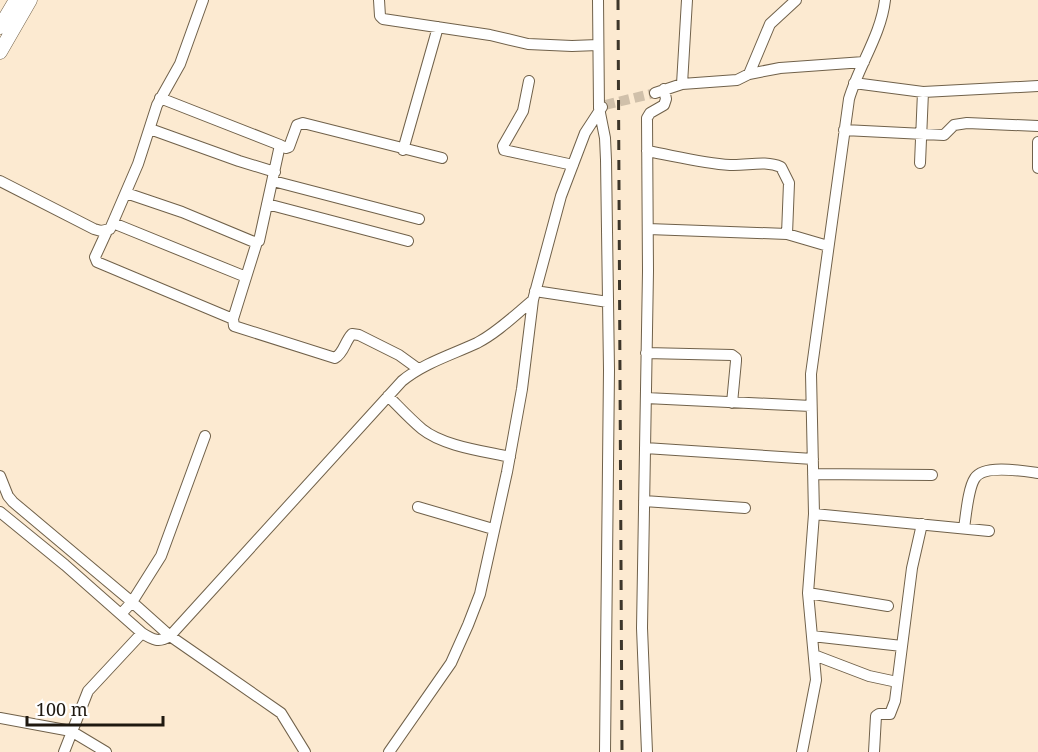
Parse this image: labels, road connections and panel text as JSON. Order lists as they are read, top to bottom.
{
  "scale_bar": "100 m"
}
